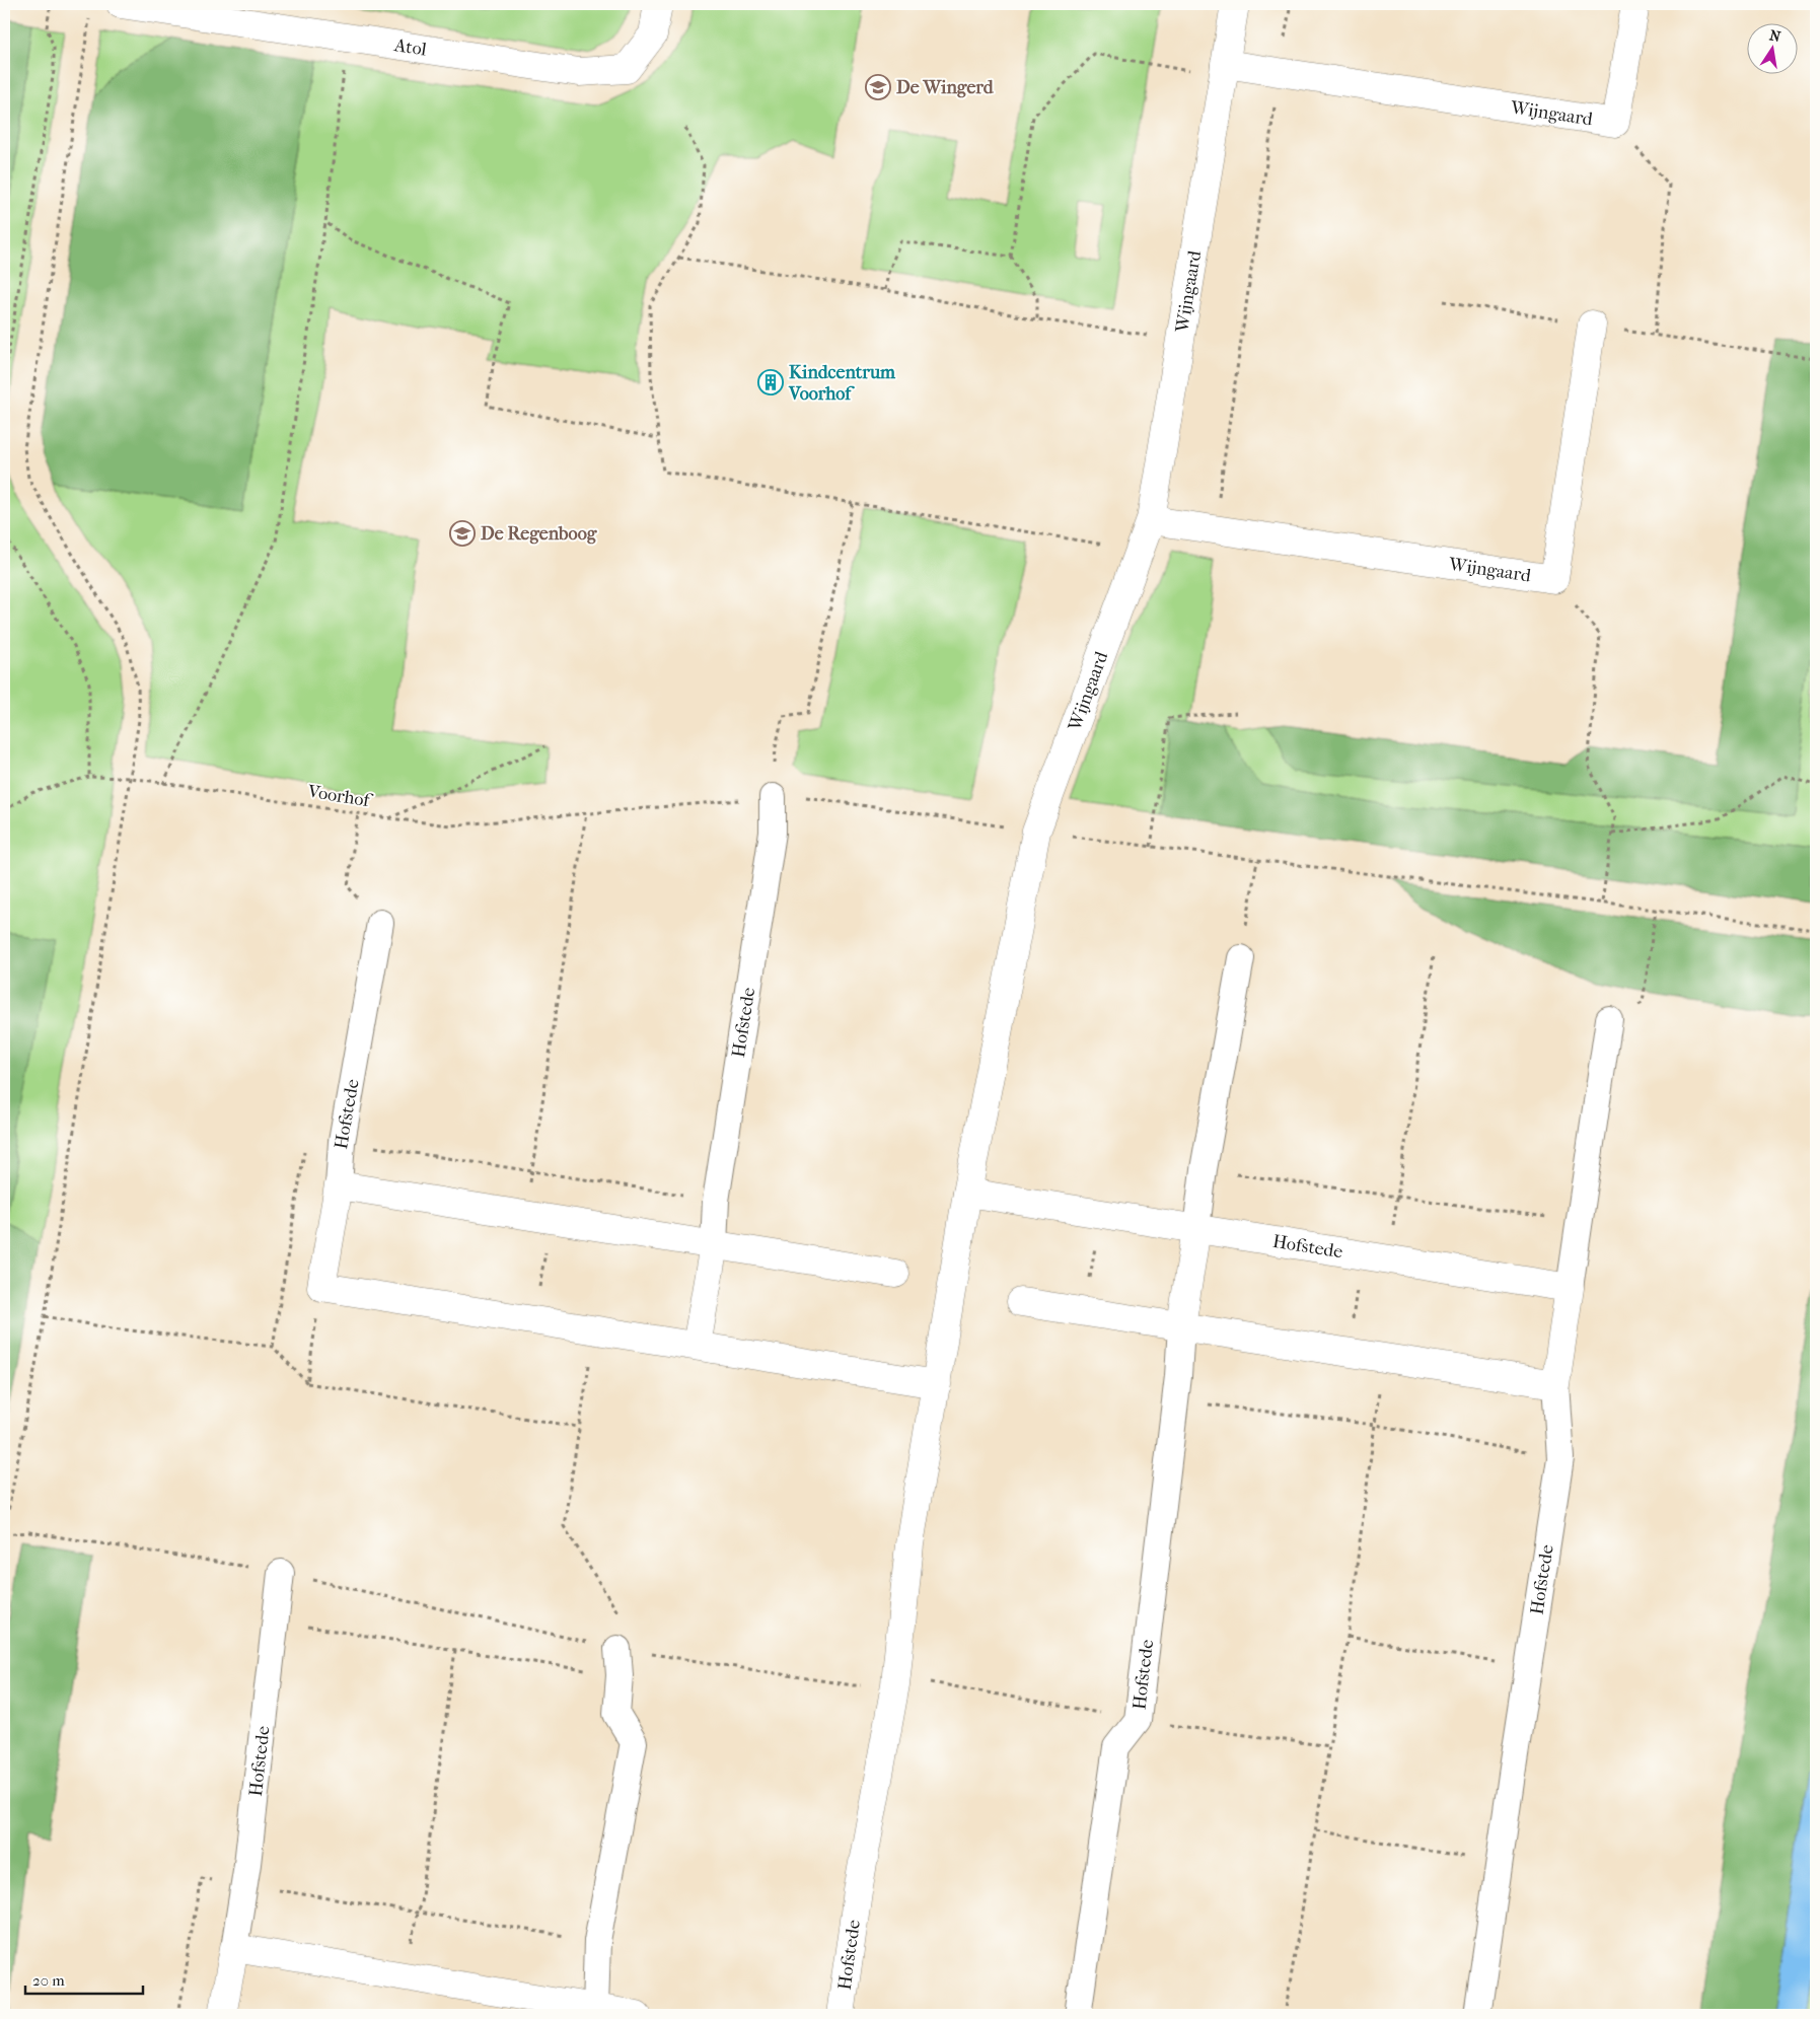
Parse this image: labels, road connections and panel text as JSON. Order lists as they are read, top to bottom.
{
  "streets": {
    "street": ["Atol", "Wijngaard", "Hofstede"],
    "path": ["Voorhof"]
  },
  "crossings": [
    ["Wijngaard", "Hofstede"]
  ],
  "places": {
    "school or university": ["De Wingerd", "De Regenboog"],
    "building": ["Kindcentrum Voorhof"]
  },
  "scale_bar": "20 m",
  "north": "top"
}
